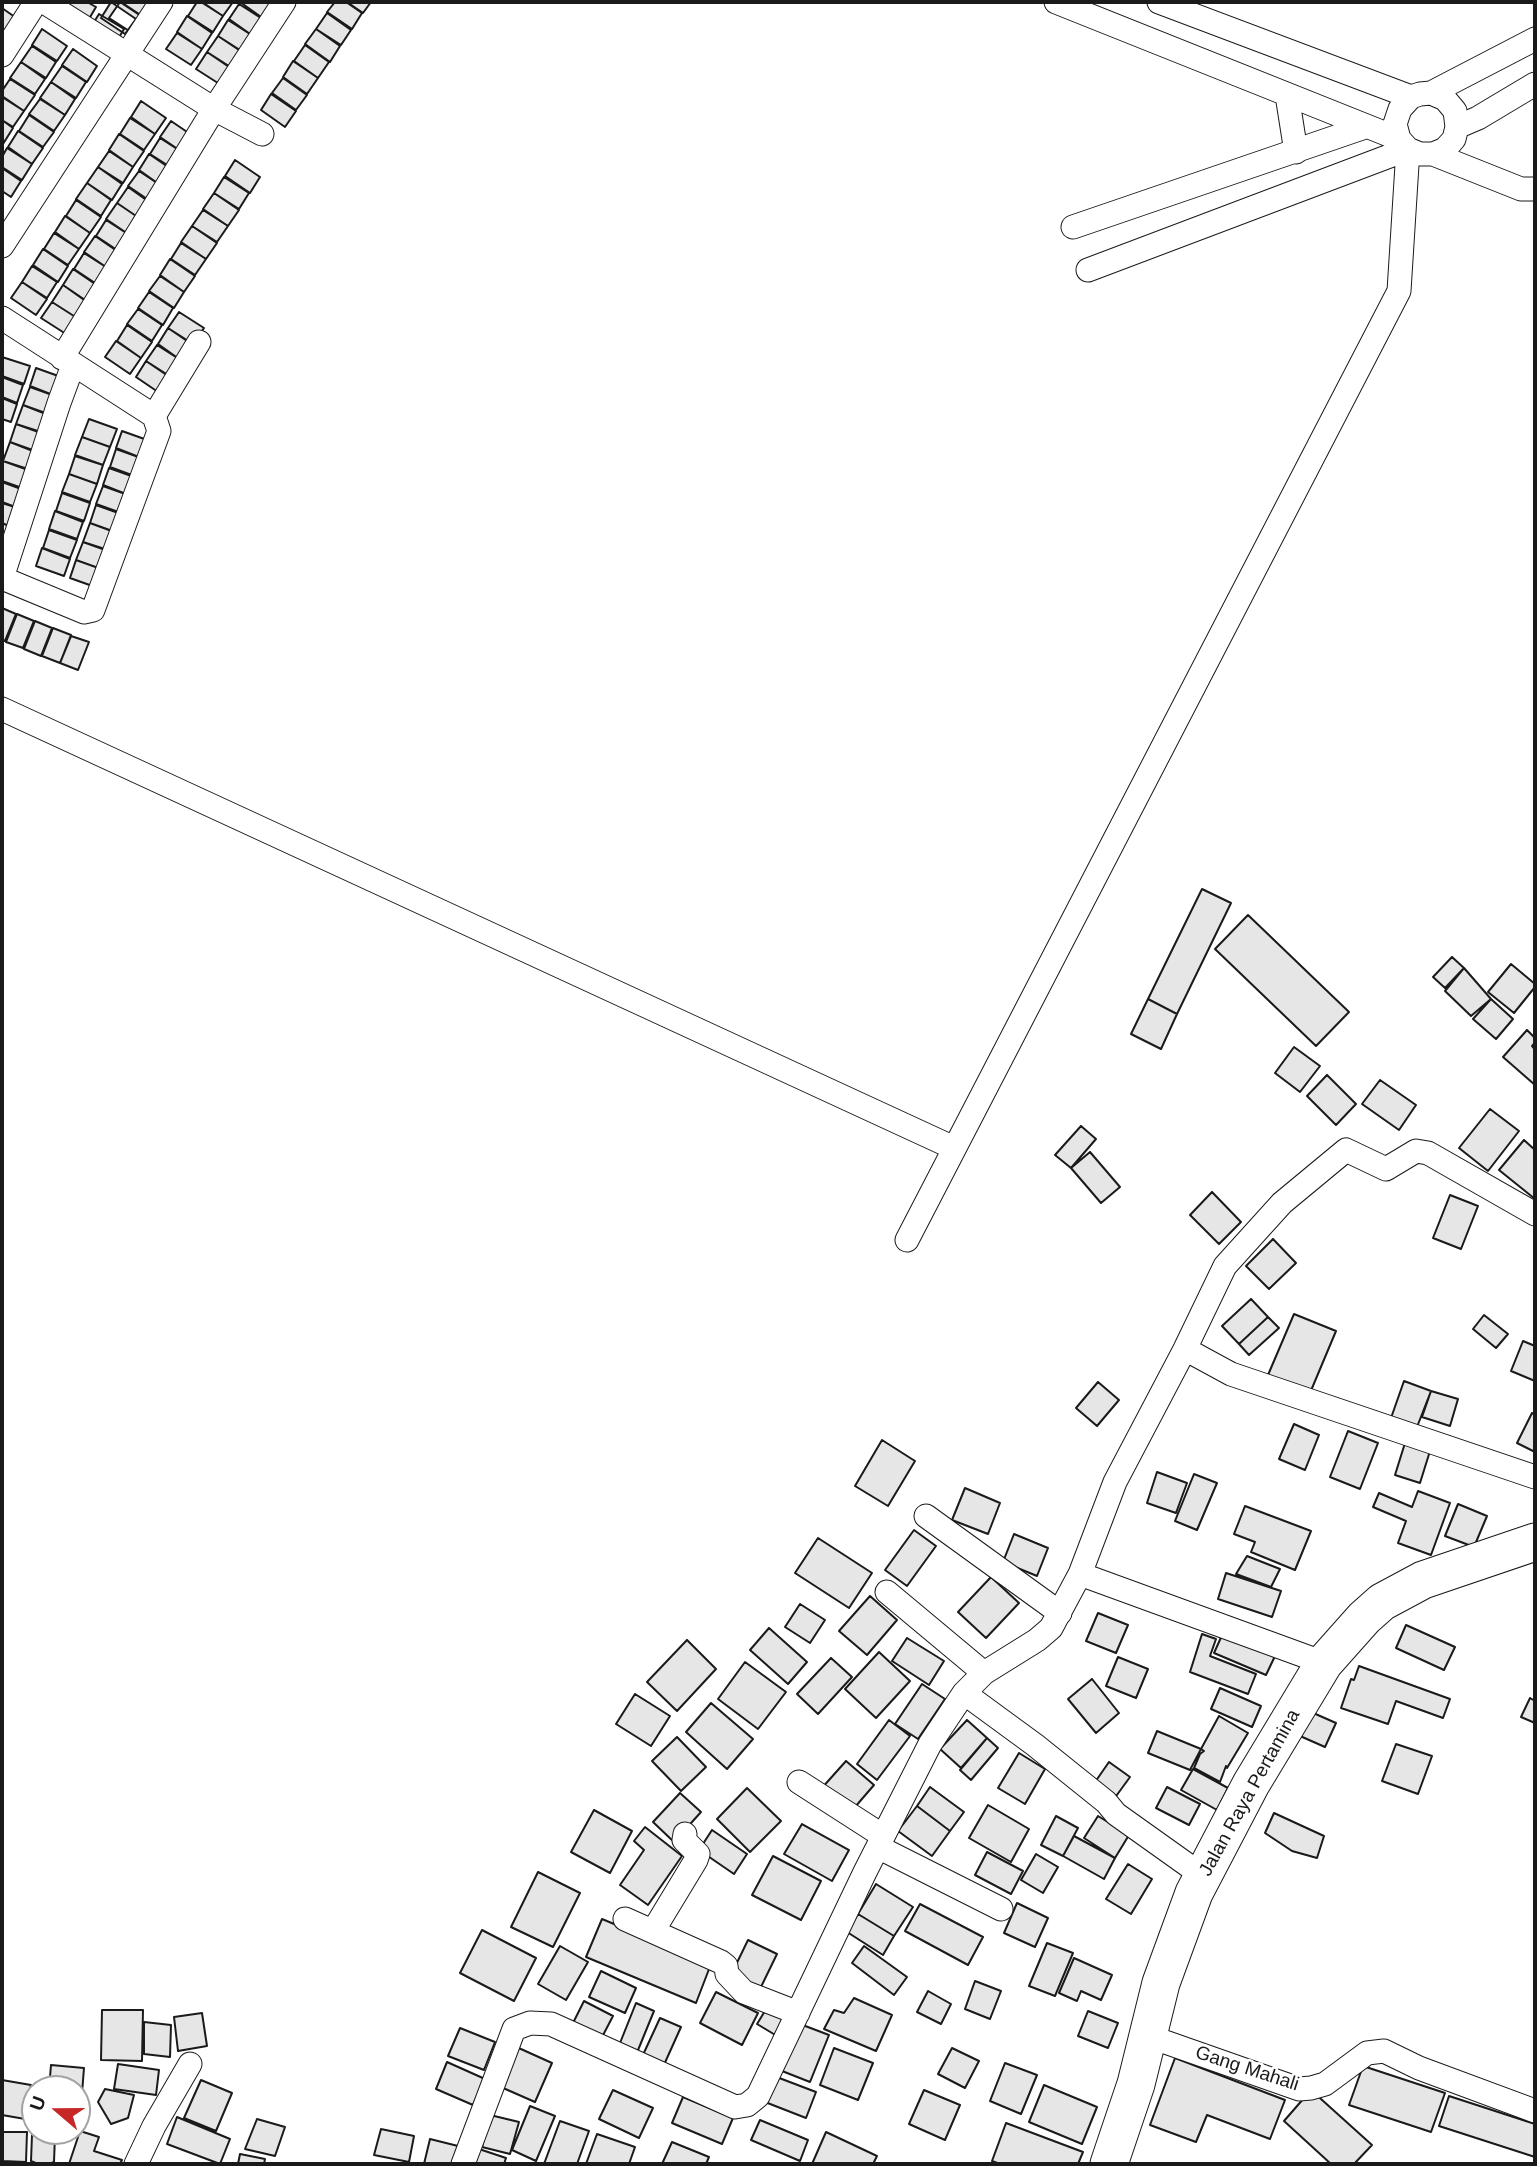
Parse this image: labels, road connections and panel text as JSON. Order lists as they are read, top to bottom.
{
  "streets": {
    "main road": ["Jalan Raya Pertamina"],
    "street": ["Gang Mahali"]
  },
  "crossings": [
    ["Jalan Raya Pertamina", "Gang Mahali"]
  ],
  "north": "left"
}
